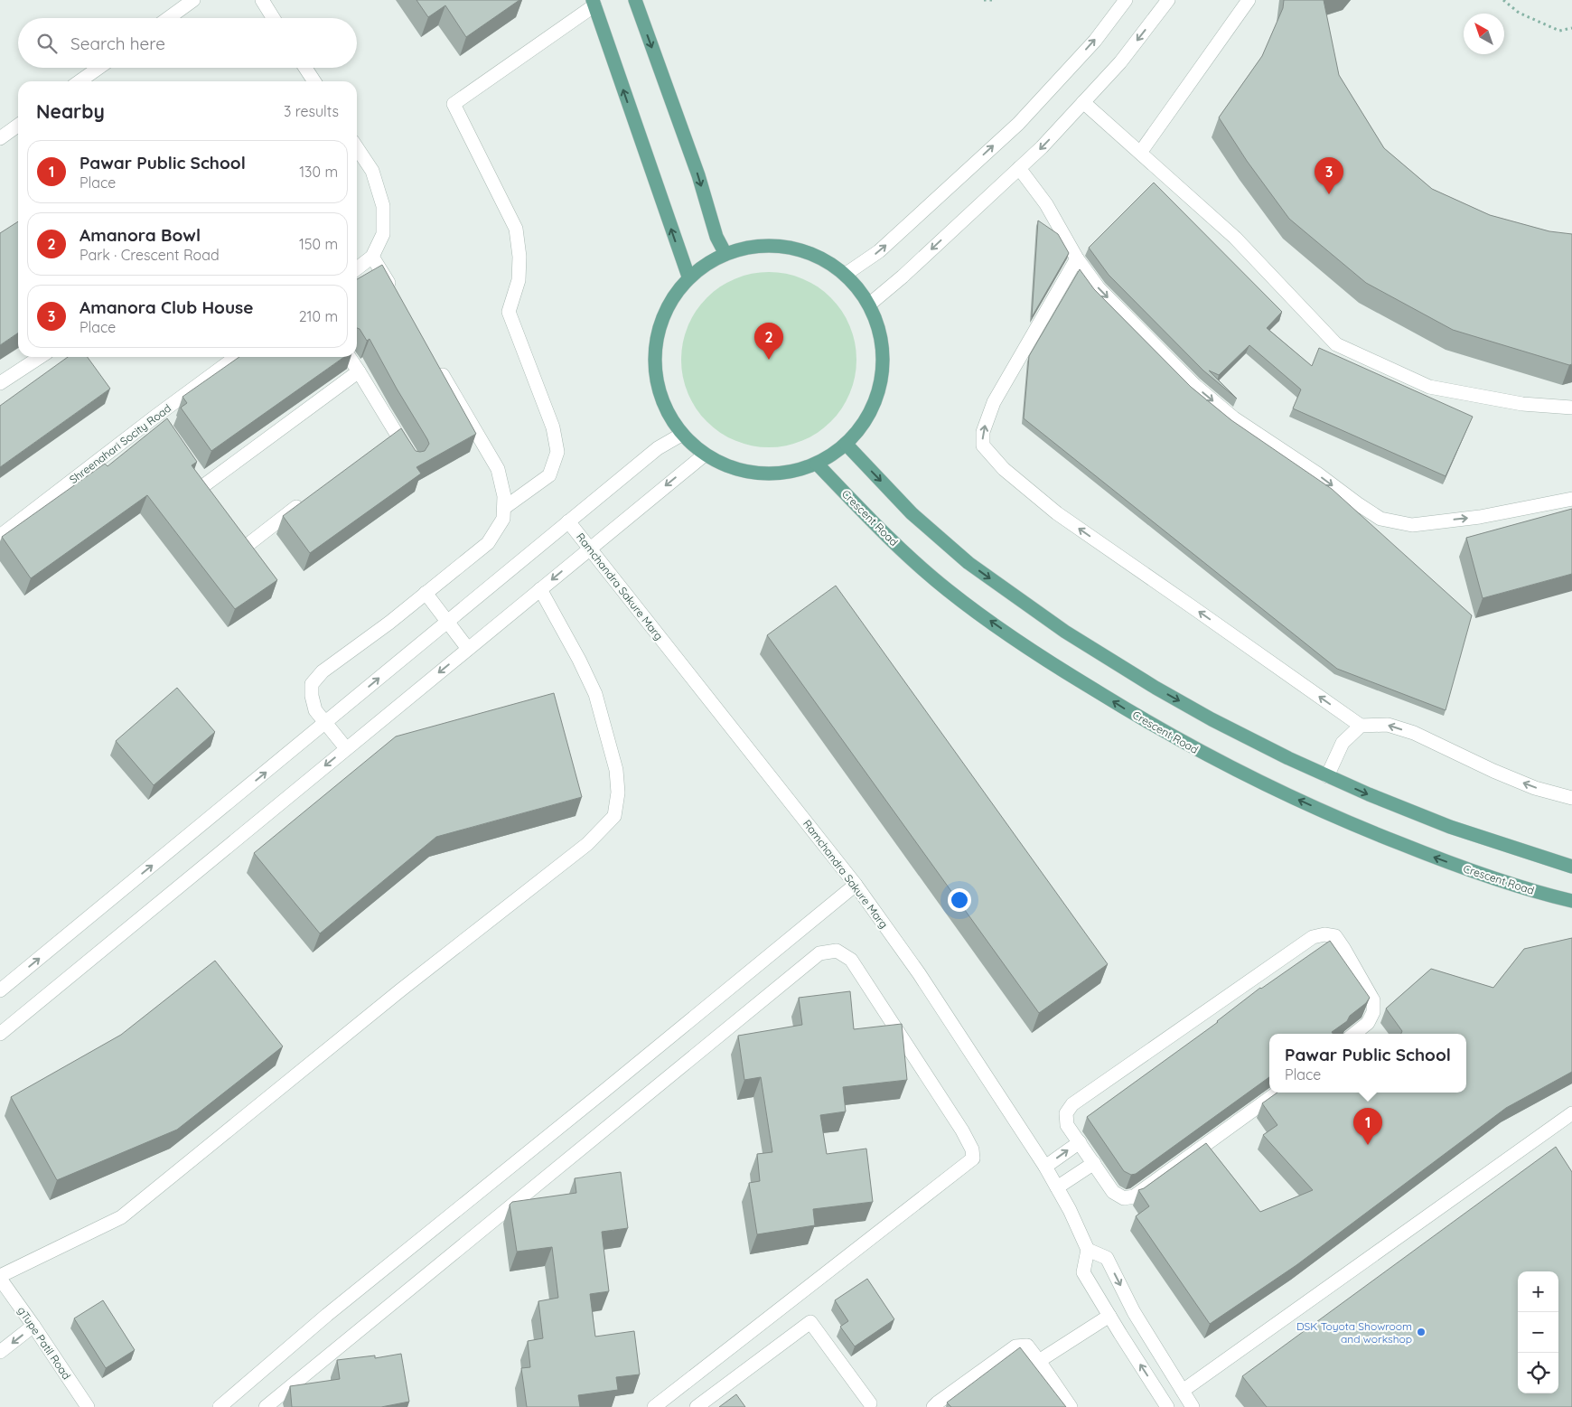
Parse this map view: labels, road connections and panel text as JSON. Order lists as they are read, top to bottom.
{
  "streets": {
    "main road": ["Crescent Road"],
    "street": ["Shreenahari Socity Road", "Ramchandra Sakure Marg", "gTupe Patil Road"]
  },
  "places": ["DSK Toyota Showroom and workshop"],
  "north": "top left",
  "page": {
    "search": "Search here",
    "heading": ["Nearby", "3 results"],
    "list": [
      {
        "mark": "1",
        "name": "Pawar Public School",
        "note": "Place",
        "value": "130 m"
      },
      {
        "mark": "2",
        "name": "Amanora Bowl",
        "note": "Park · Crescent Road",
        "value": "150 m"
      },
      {
        "mark": "3",
        "name": "Amanora Club House",
        "note": "Place",
        "value": "210 m"
      }
    ],
    "pins": ["3", "2", "1"],
    "popup": ["Pawar Public School", "Place"],
    "map_buttons": ["+", "−"]
  }
}
